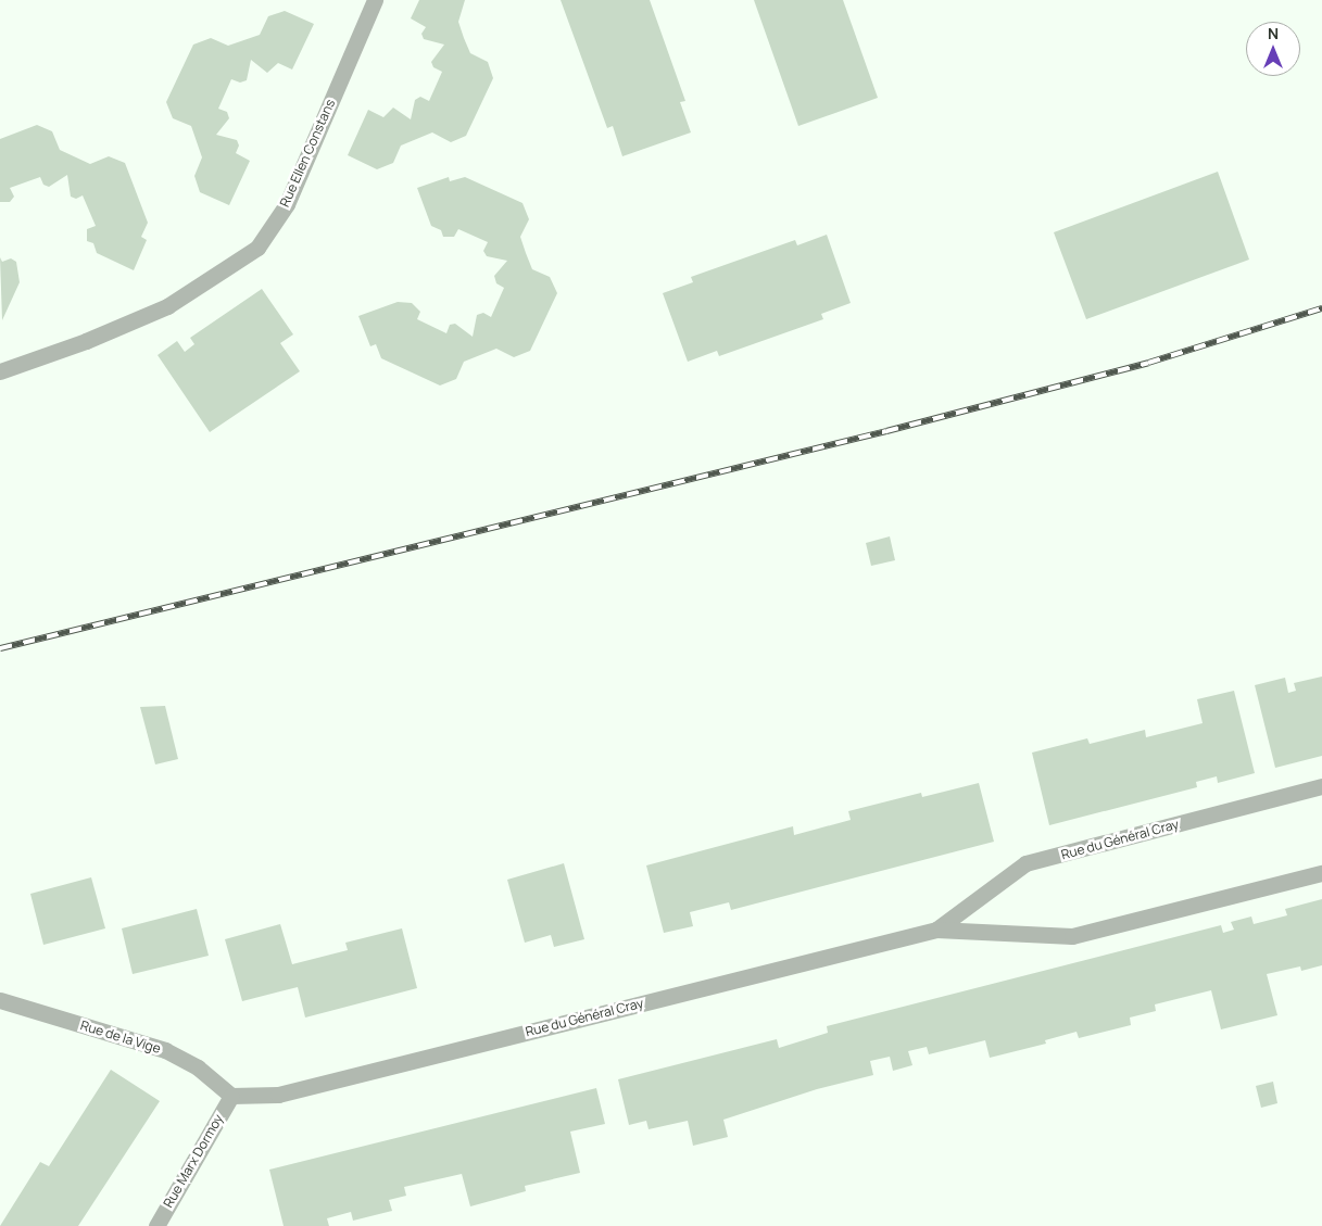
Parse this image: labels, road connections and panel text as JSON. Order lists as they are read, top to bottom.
{
  "streets": {
    "street": [
      "Rue Ellen Constans",
      "Rue du Général Cray",
      "Rue de la Vige",
      "Rue Marx Dormoy"
    ]
  },
  "crossings": [
    ["Rue du Général Cray", "Rue de la Vige"],
    ["Rue du Général Cray", "Rue Marx Dormoy"],
    ["Rue de la Vige", "Rue Marx Dormoy"]
  ],
  "north": "top"
}
